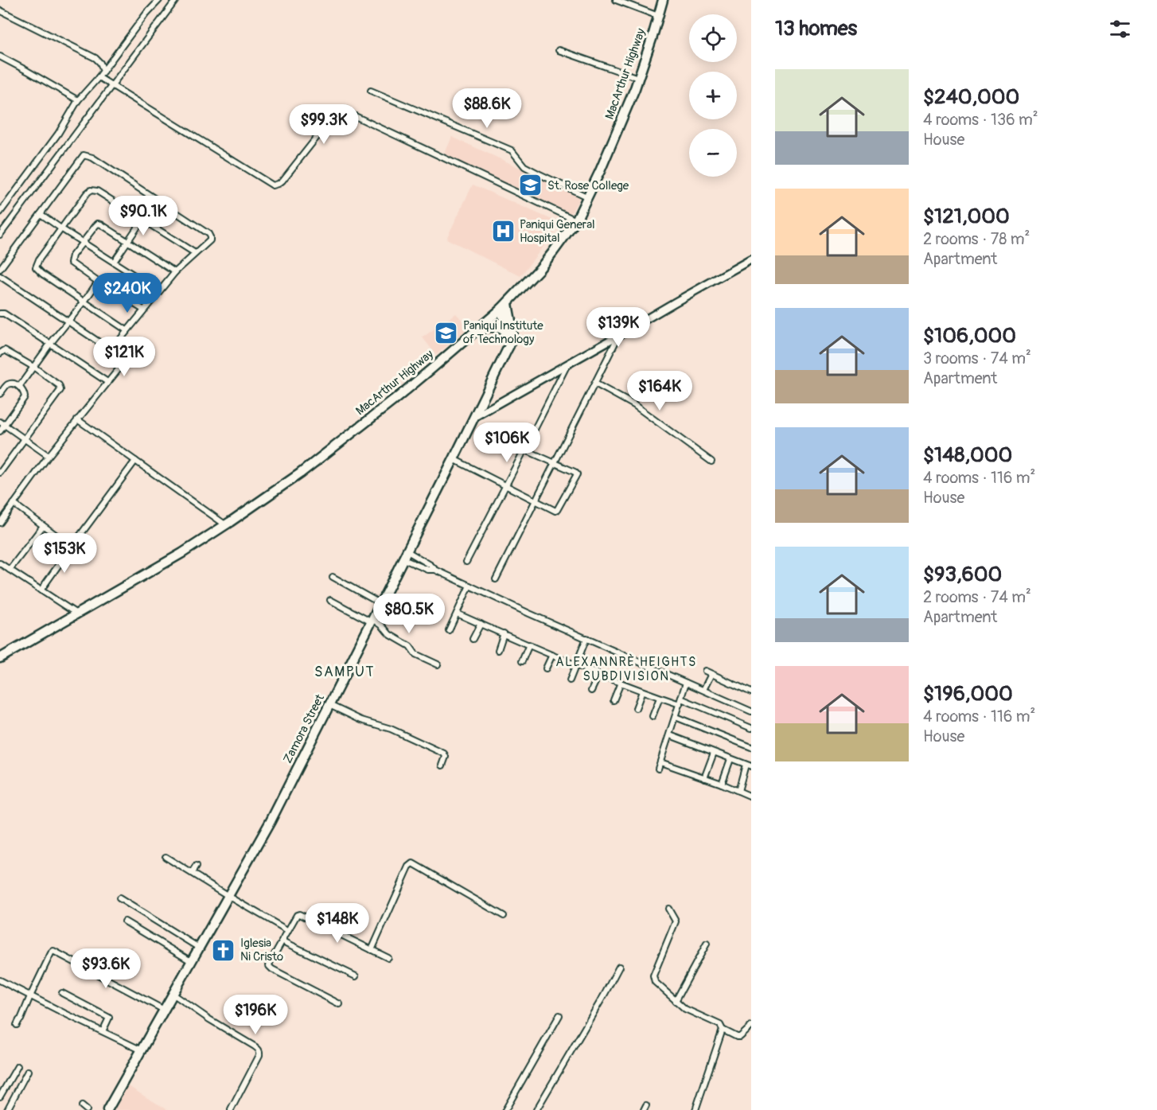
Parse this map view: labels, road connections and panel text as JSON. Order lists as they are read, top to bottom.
{
  "streets": {
    "main road": ["MacArthur Highway", "Zamora Street"]
  },
  "crossings": [
    ["MacArthur Highway", "Zamora Street"]
  ],
  "districts": ["ALEXANNRÈ HEIGHTS SUBDIVISION", "SAMPUT"],
  "places": {
    "school or university": ["St. Rose College", "Paniqui Institute of Technology"],
    "hospital": ["Paniqui General Hospital"],
    "church": ["Iglesia Ni Cristo"]
  },
  "page": {
    "heading": "13 homes",
    "map_buttons": ["+", "−"],
    "list": [
      {
        "name": "$240,000",
        "note": "4 rooms · 136 m² · House"
      },
      {
        "name": "$121,000",
        "note": "2 rooms · 78 m² · Apartment"
      },
      {
        "name": "$106,000",
        "note": "3 rooms · 74 m² · Apartment"
      },
      {
        "name": "$148,000",
        "note": "4 rooms · 116 m² · House"
      },
      {
        "name": "$93,600",
        "note": "2 rooms · 74 m² · Apartment"
      },
      {
        "name": "$196,000",
        "note": "4 rooms · 116 m² · House"
      }
    ],
    "price": [
      "$88.6K",
      "$99.3K",
      "$90.1K",
      "$240K",
      "$139K",
      "$121K",
      "$164K",
      "$106K",
      "$153K",
      "$80.5K",
      "$148K",
      "$93.6K",
      "$196K"
    ]
  }
}
